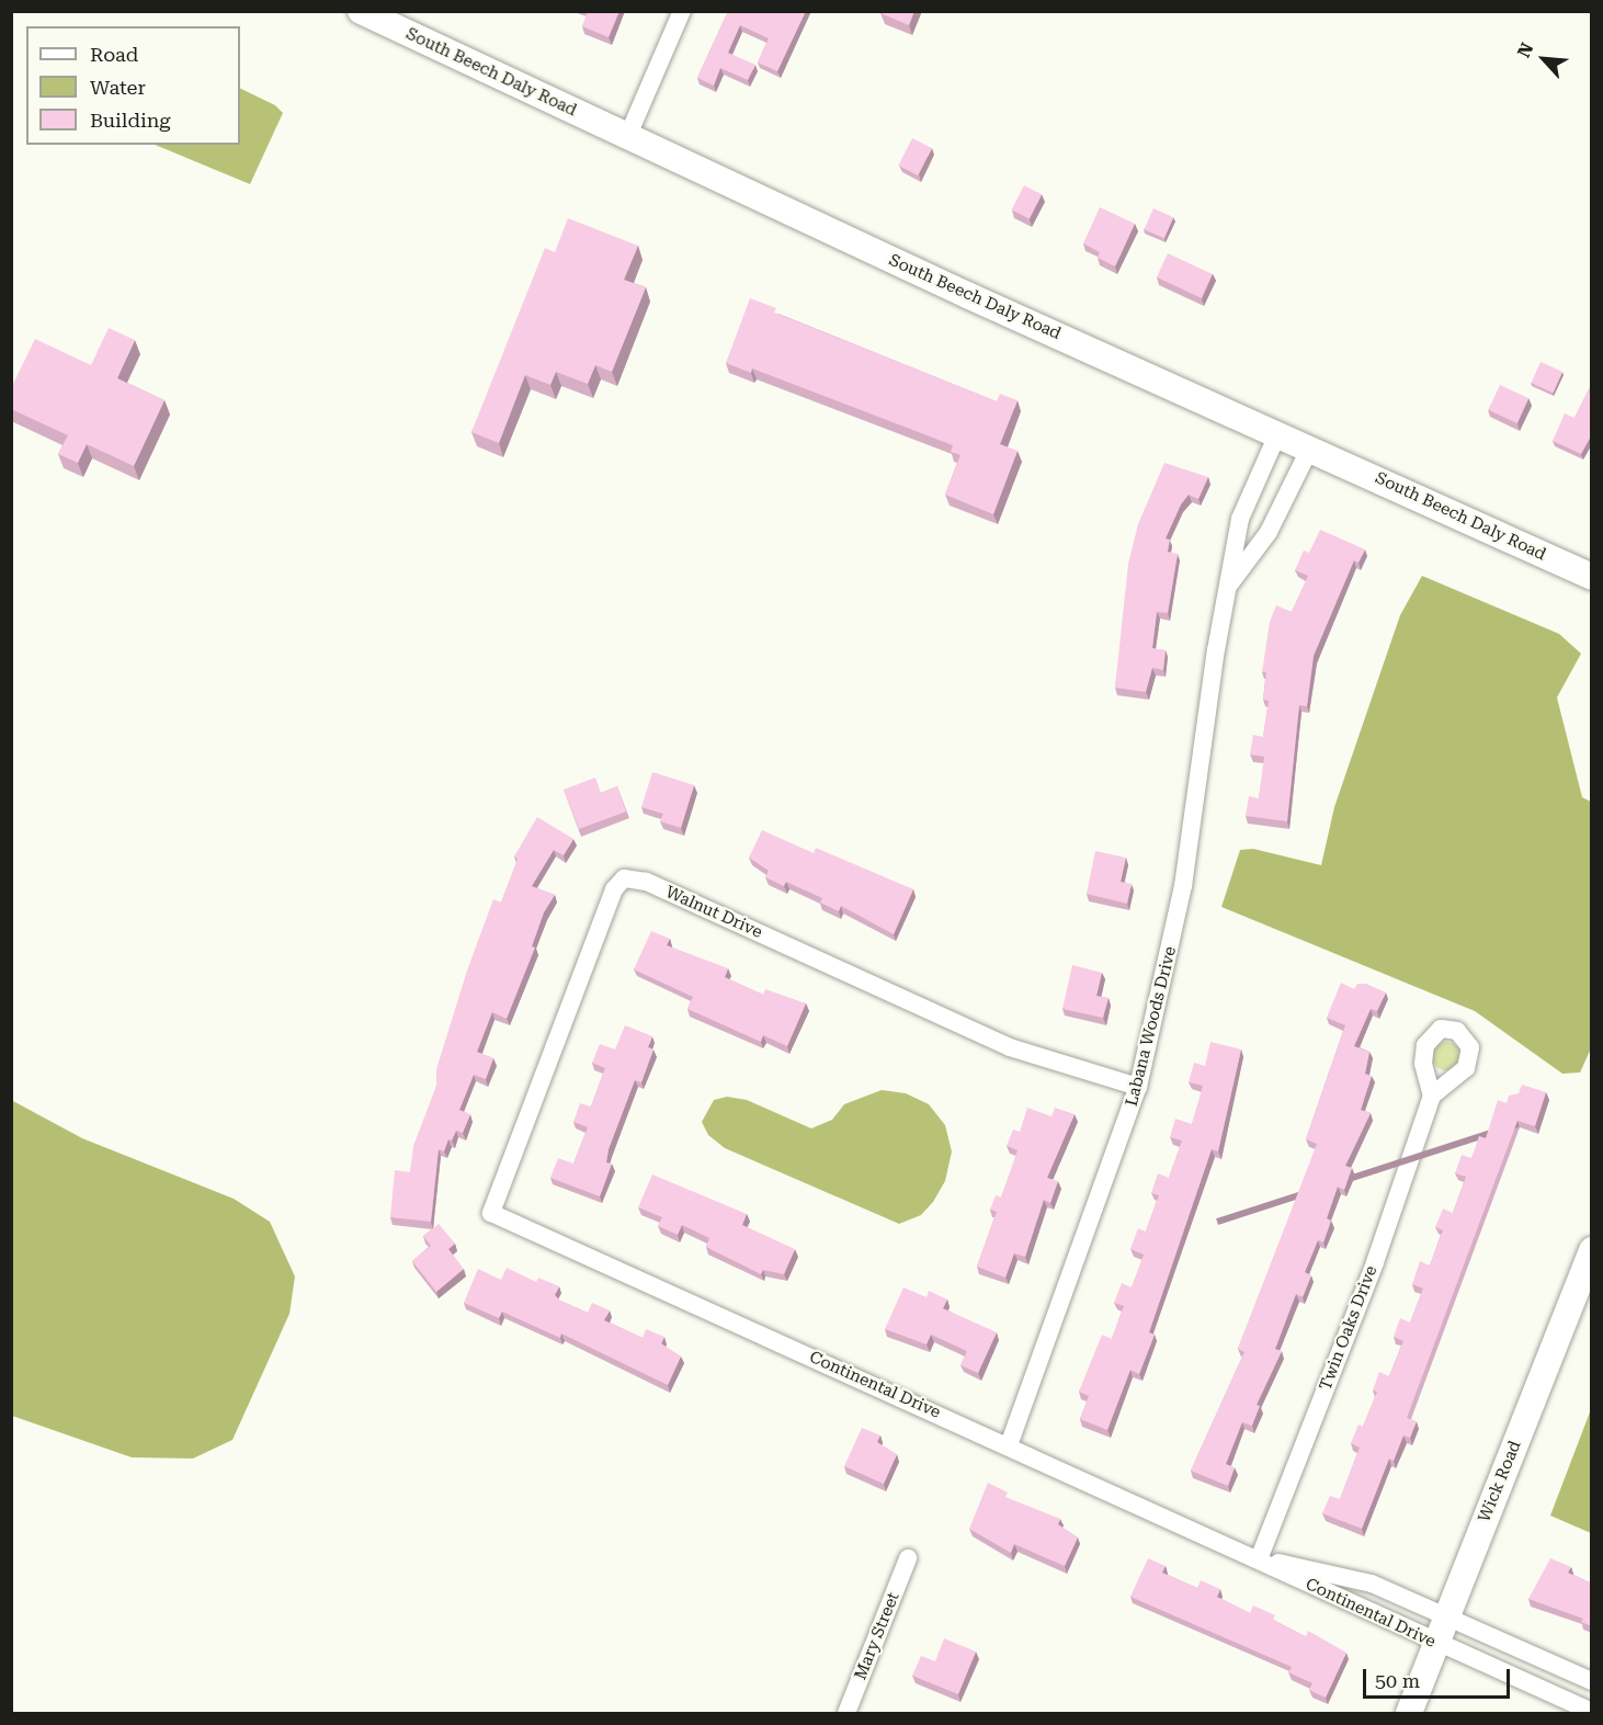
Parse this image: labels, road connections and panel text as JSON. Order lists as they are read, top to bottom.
{
  "streets": {
    "street": [
      "South Beech Daly Road",
      "Walnut Drive",
      "Labana Woods Drive",
      "Twin Oaks Drive",
      "Continental Drive",
      "Wick Road",
      "Mary Street"
    ]
  },
  "crossings": [
    ["South Beech Daly Road", "Labana Woods Drive"],
    ["Walnut Drive", "Labana Woods Drive"],
    ["Walnut Drive", "Continental Drive"],
    ["Labana Woods Drive", "Continental Drive"],
    ["Twin Oaks Drive", "Continental Drive"],
    ["Continental Drive", "Wick Road"]
  ],
  "legend": ["Road", "Water", "Building"],
  "scale_bar": "50 m",
  "north": "top left"
}
